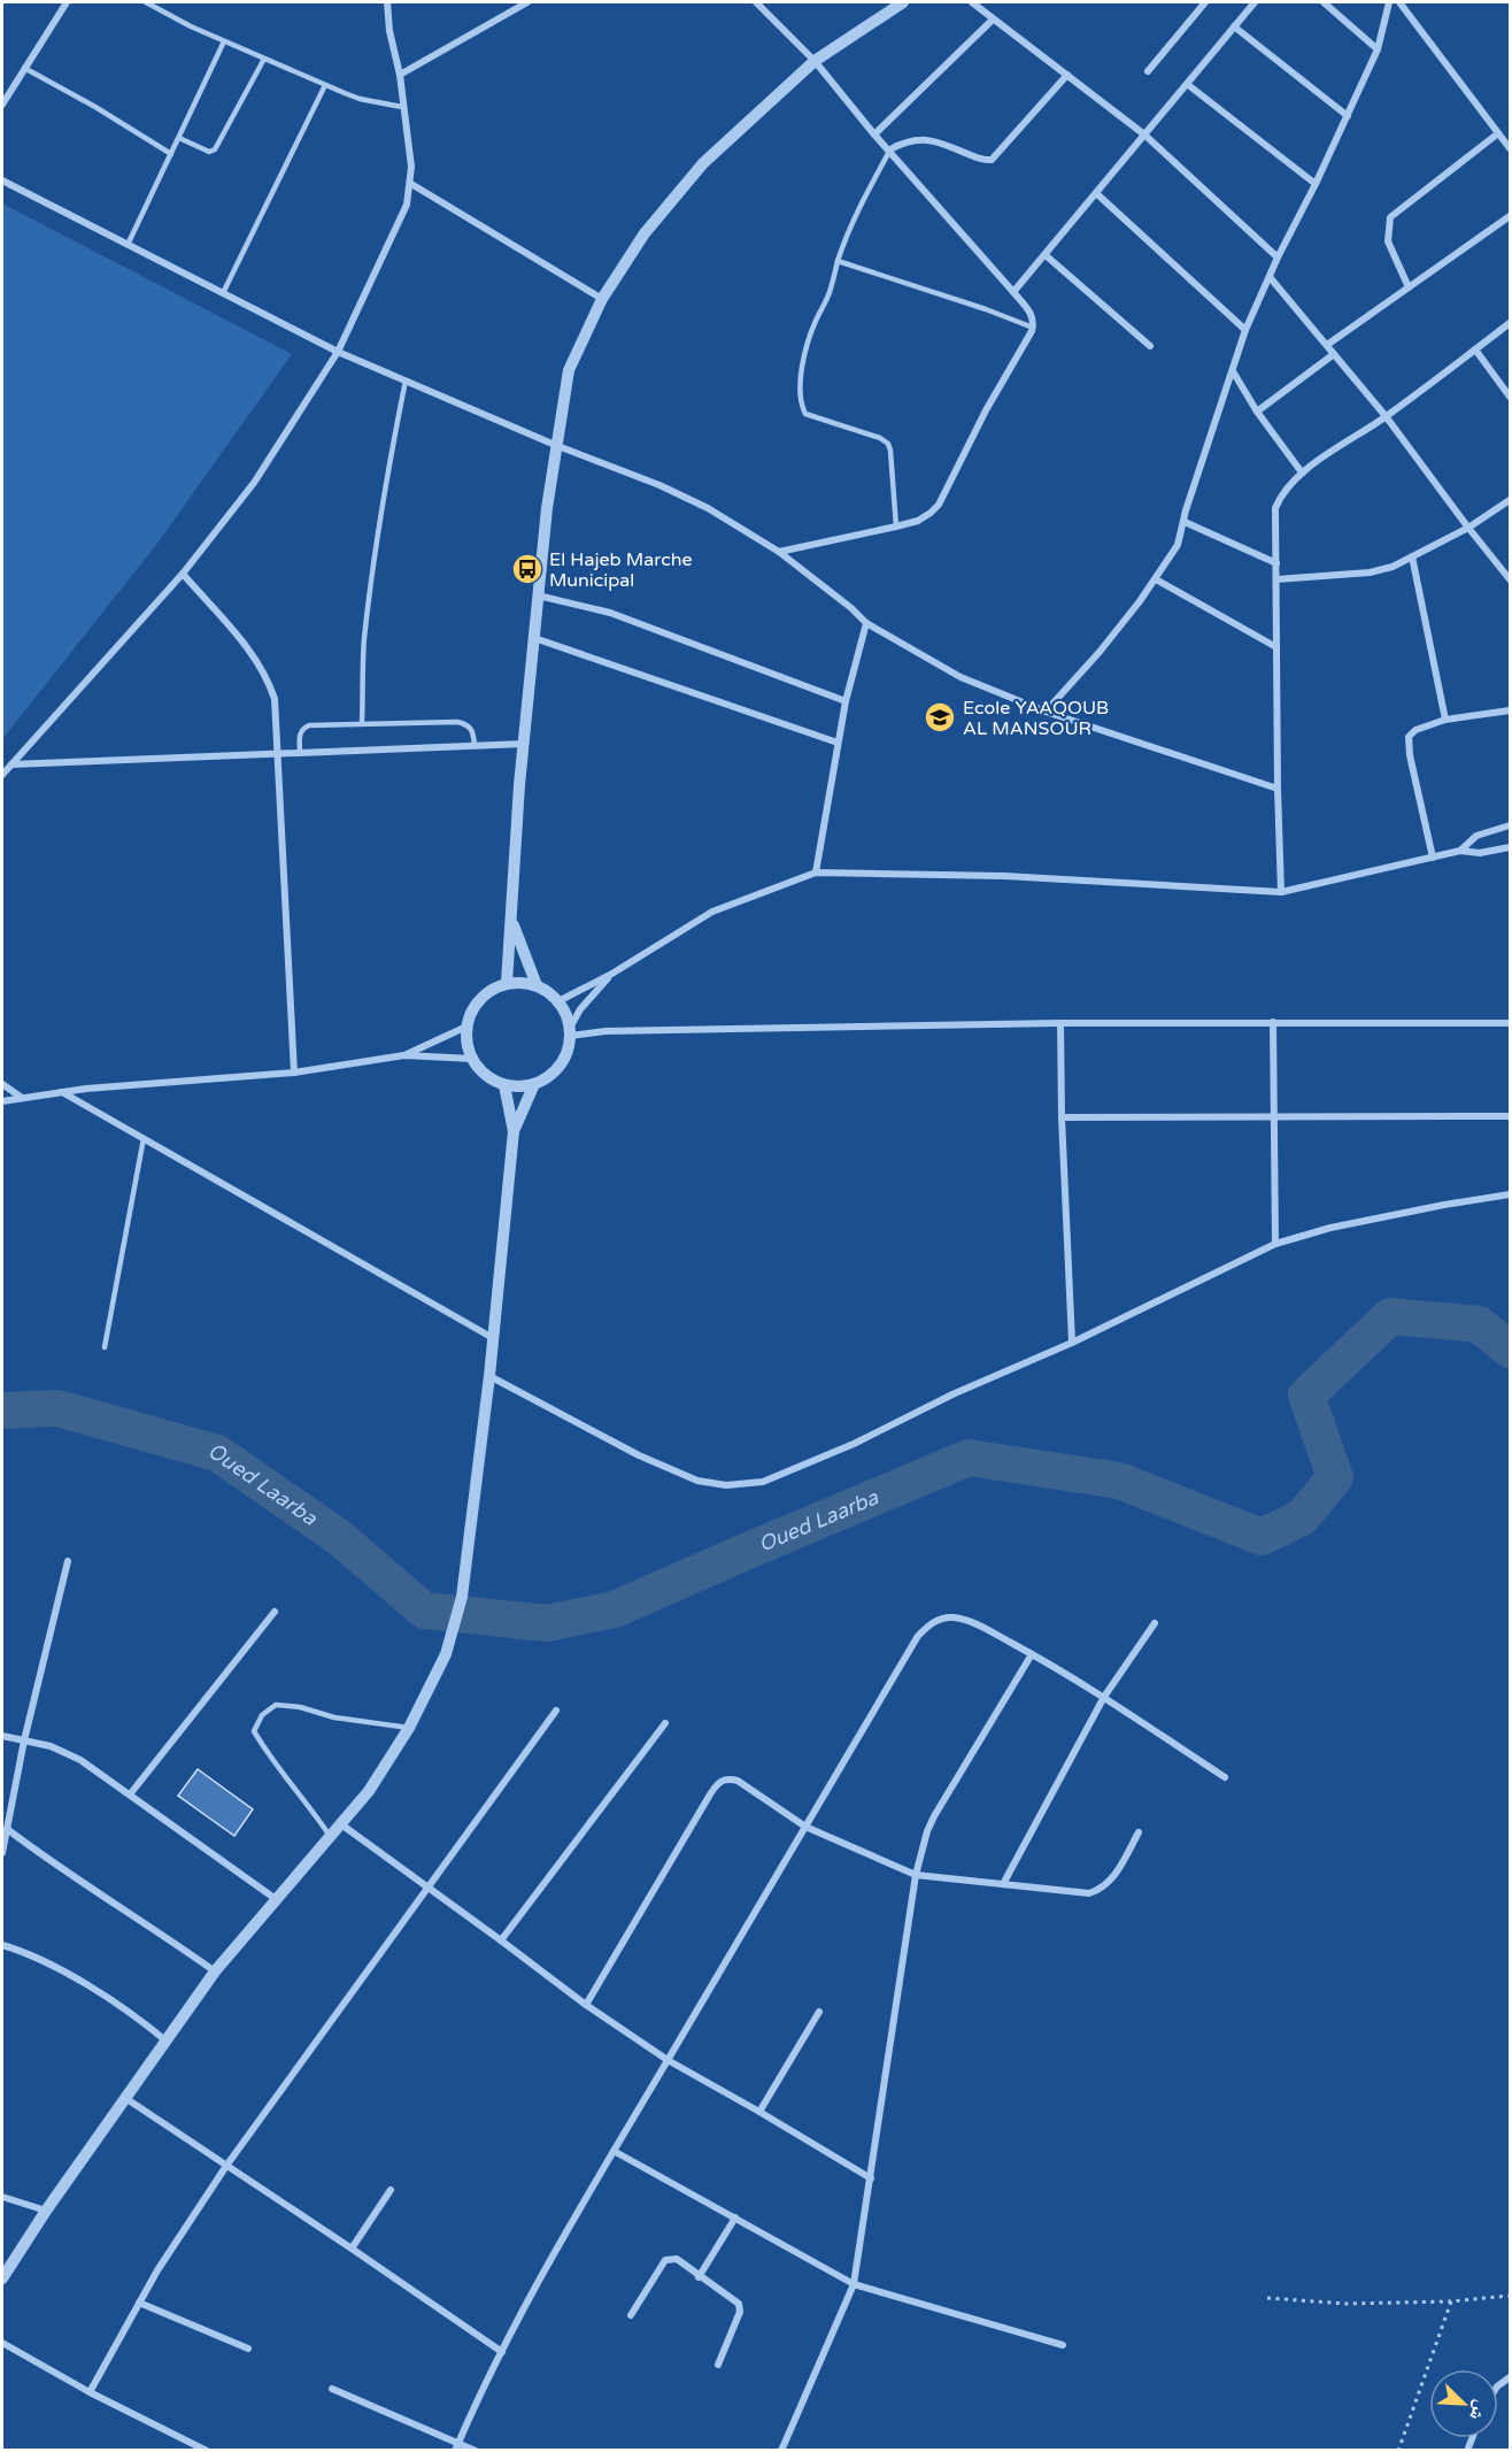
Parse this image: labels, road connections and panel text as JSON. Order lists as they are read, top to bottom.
{
  "water": ["Oued Laarba"],
  "places": {
    "bus stop": ["El Hajeb Marche Municipal"],
    "school or university": ["Ecole YAAQOUB AL MANSOUR"]
  },
  "north": "bottom right"
}
